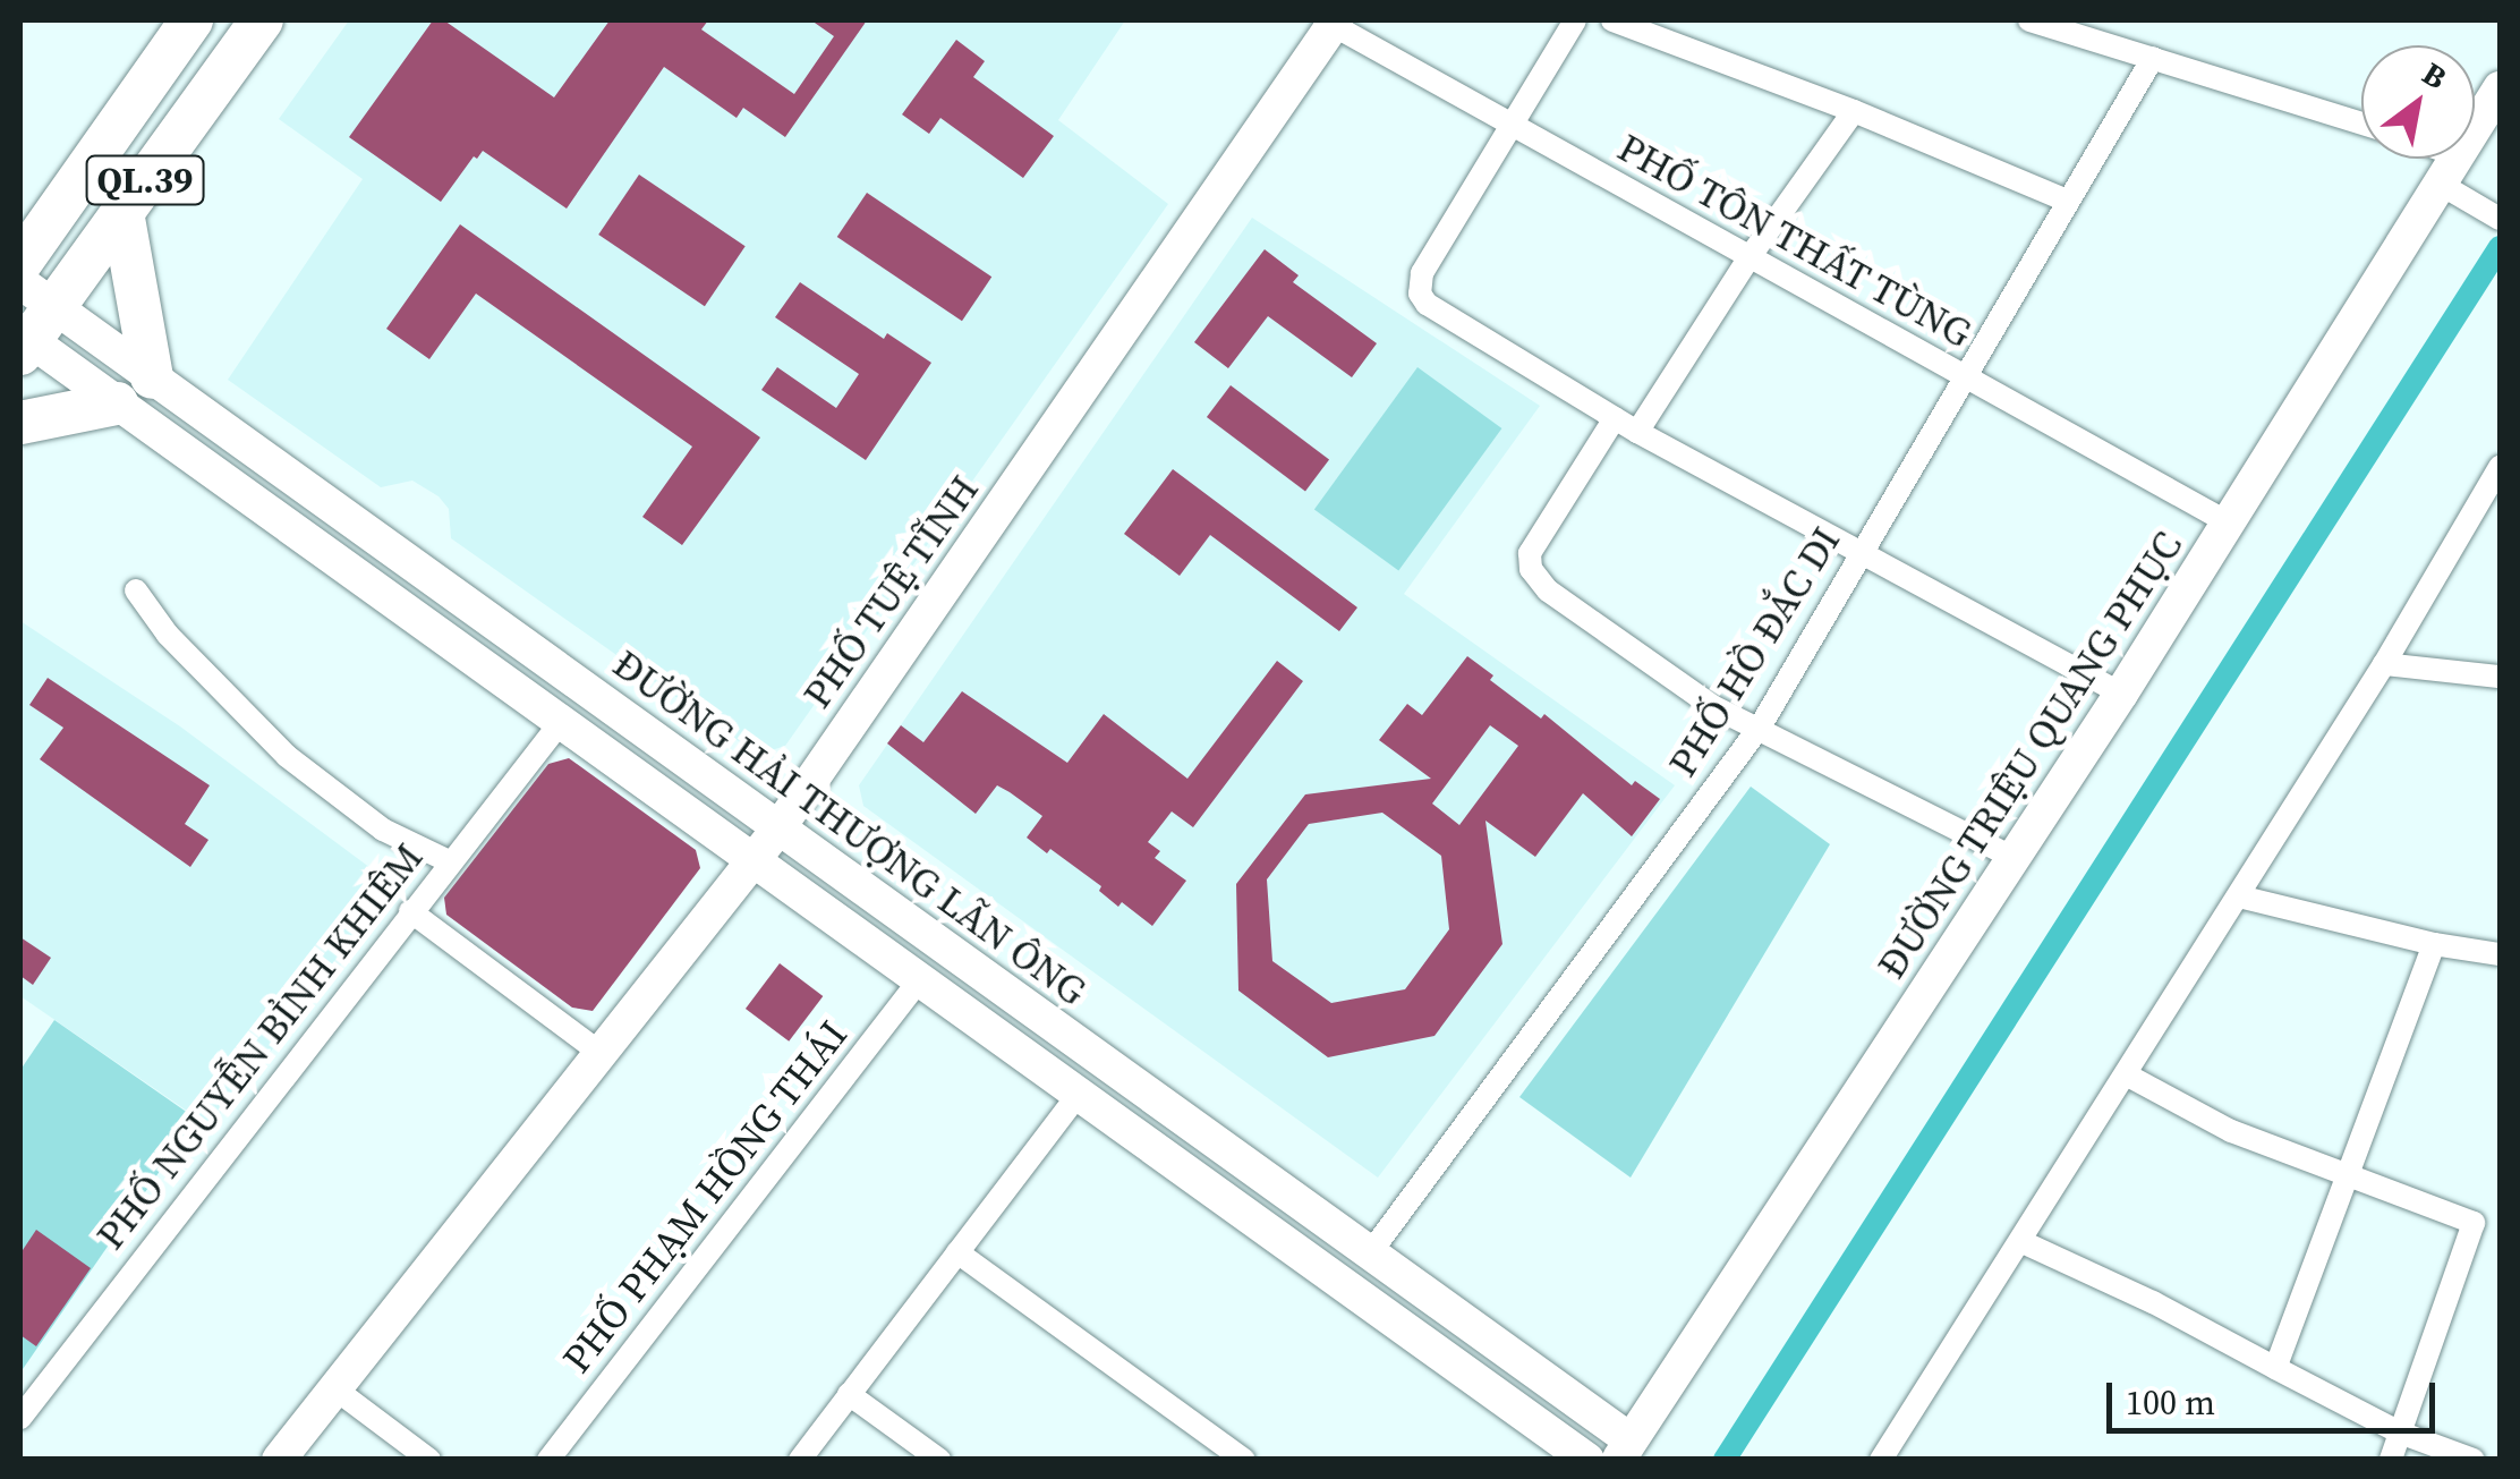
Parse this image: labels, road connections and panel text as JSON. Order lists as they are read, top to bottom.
{
  "streets": {
    "highway": ["QL.39"],
    "street": [
      "PHỐ TÔN THẤT TÙNG",
      "PHỐ TUỆ TĨNH",
      "PHỐ HỒ ĐẮC DI",
      "ĐƯỜNG TRIỆU QUANG PHỤC",
      "ĐƯỜNG HẢI THƯỢNG LÃN ÔNG",
      "PHỐ NGUYỄN BỈNH KHIÊM",
      "PHỐ PHẠM HỒNG THÁI"
    ]
  },
  "crossings": [
    ["QL.39", "ĐƯỜNG HẢI THƯỢNG LÃN ÔNG"],
    ["PHỐ TÔN THẤT TÙNG", "PHỐ TUỆ TĨNH"],
    ["PHỐ TÔN THẤT TÙNG", "PHỐ HỒ ĐẮC DI"],
    ["PHỐ TÔN THẤT TÙNG", "ĐƯỜNG TRIỆU QUANG PHỤC"],
    ["PHỐ TUỆ TĨNH", "ĐƯỜNG HẢI THƯỢNG LÃN ÔNG"],
    ["PHỐ HỒ ĐẮC DI", "ĐƯỜNG HẢI THƯỢNG LÃN ÔNG"],
    ["ĐƯỜNG TRIỆU QUANG PHỤC", "ĐƯỜNG HẢI THƯỢNG LÃN ÔNG"],
    ["ĐƯỜNG HẢI THƯỢNG LÃN ÔNG", "PHỐ NGUYỄN BỈNH KHIÊM"],
    ["ĐƯỜNG HẢI THƯỢNG LÃN ÔNG", "PHỐ PHẠM HỒNG THÁI"]
  ],
  "scale_bar": "100 m",
  "north": "top right"
}
